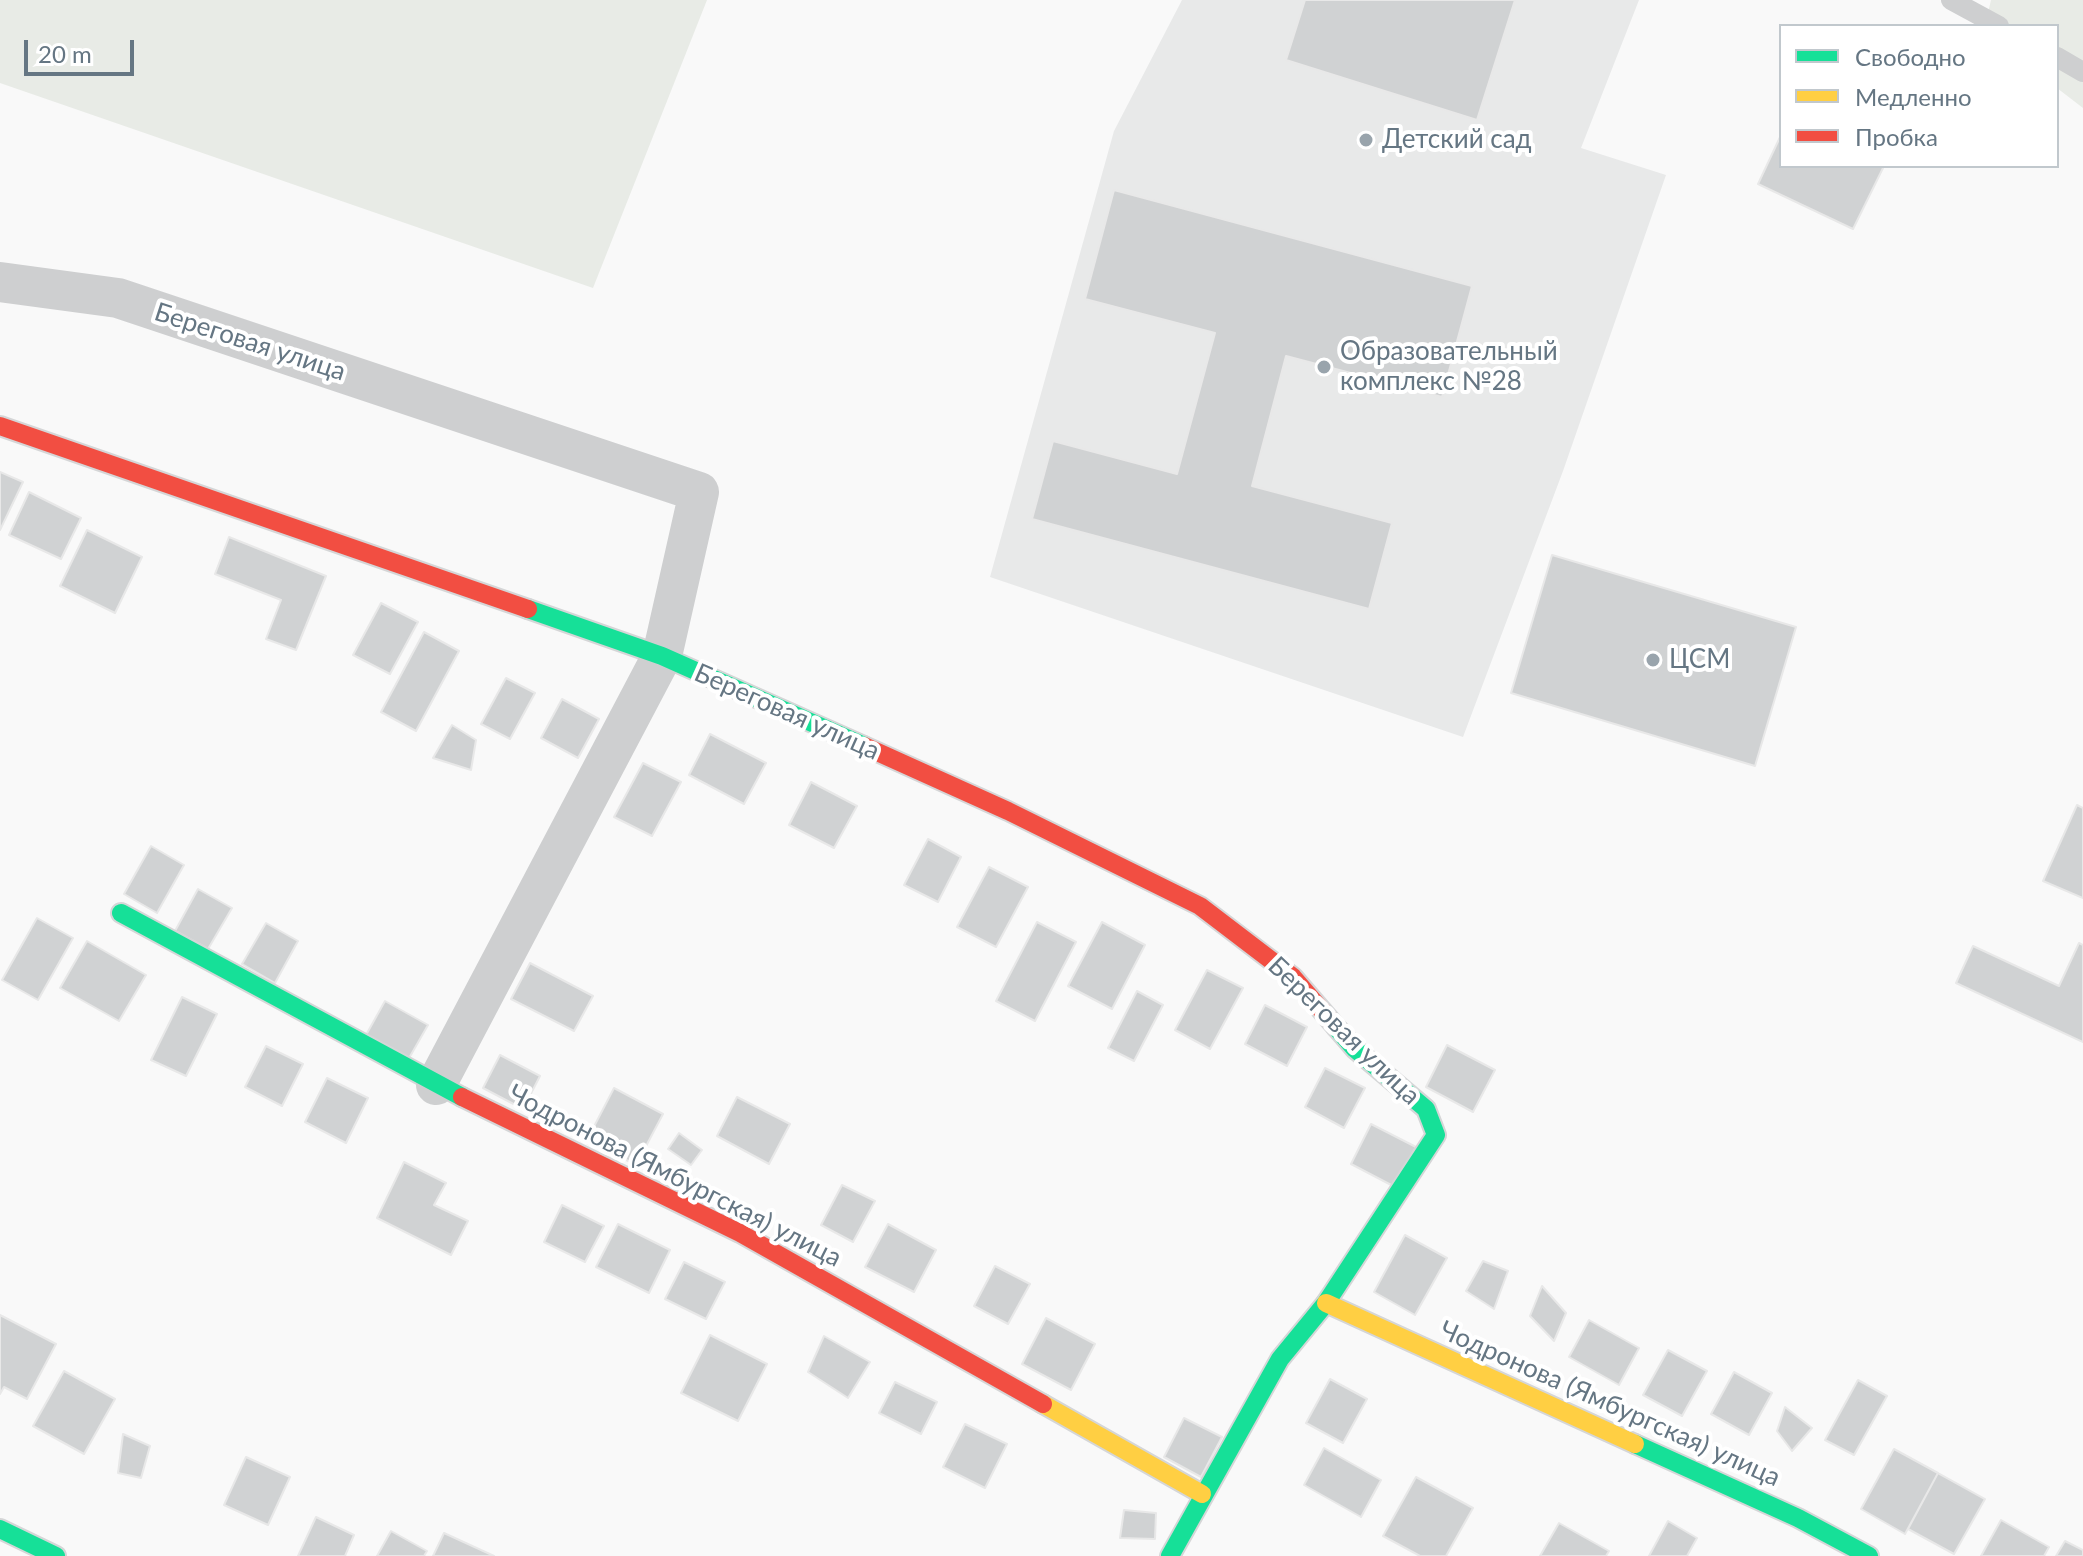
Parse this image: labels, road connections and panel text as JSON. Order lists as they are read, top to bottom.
{
  "streets": {
    "street": ["Береговая улица", "Чодронова (Ямбургская) улица"]
  },
  "crossings": [
    ["Береговая улица", "Чодронова (Ямбургская) улица"]
  ],
  "places": ["Детский сад", "Образовательный комплекс №28", "ЦСМ"],
  "legend": ["Свободно", "Медленно", "Пробка"],
  "scale_bar": "20 m"
}
